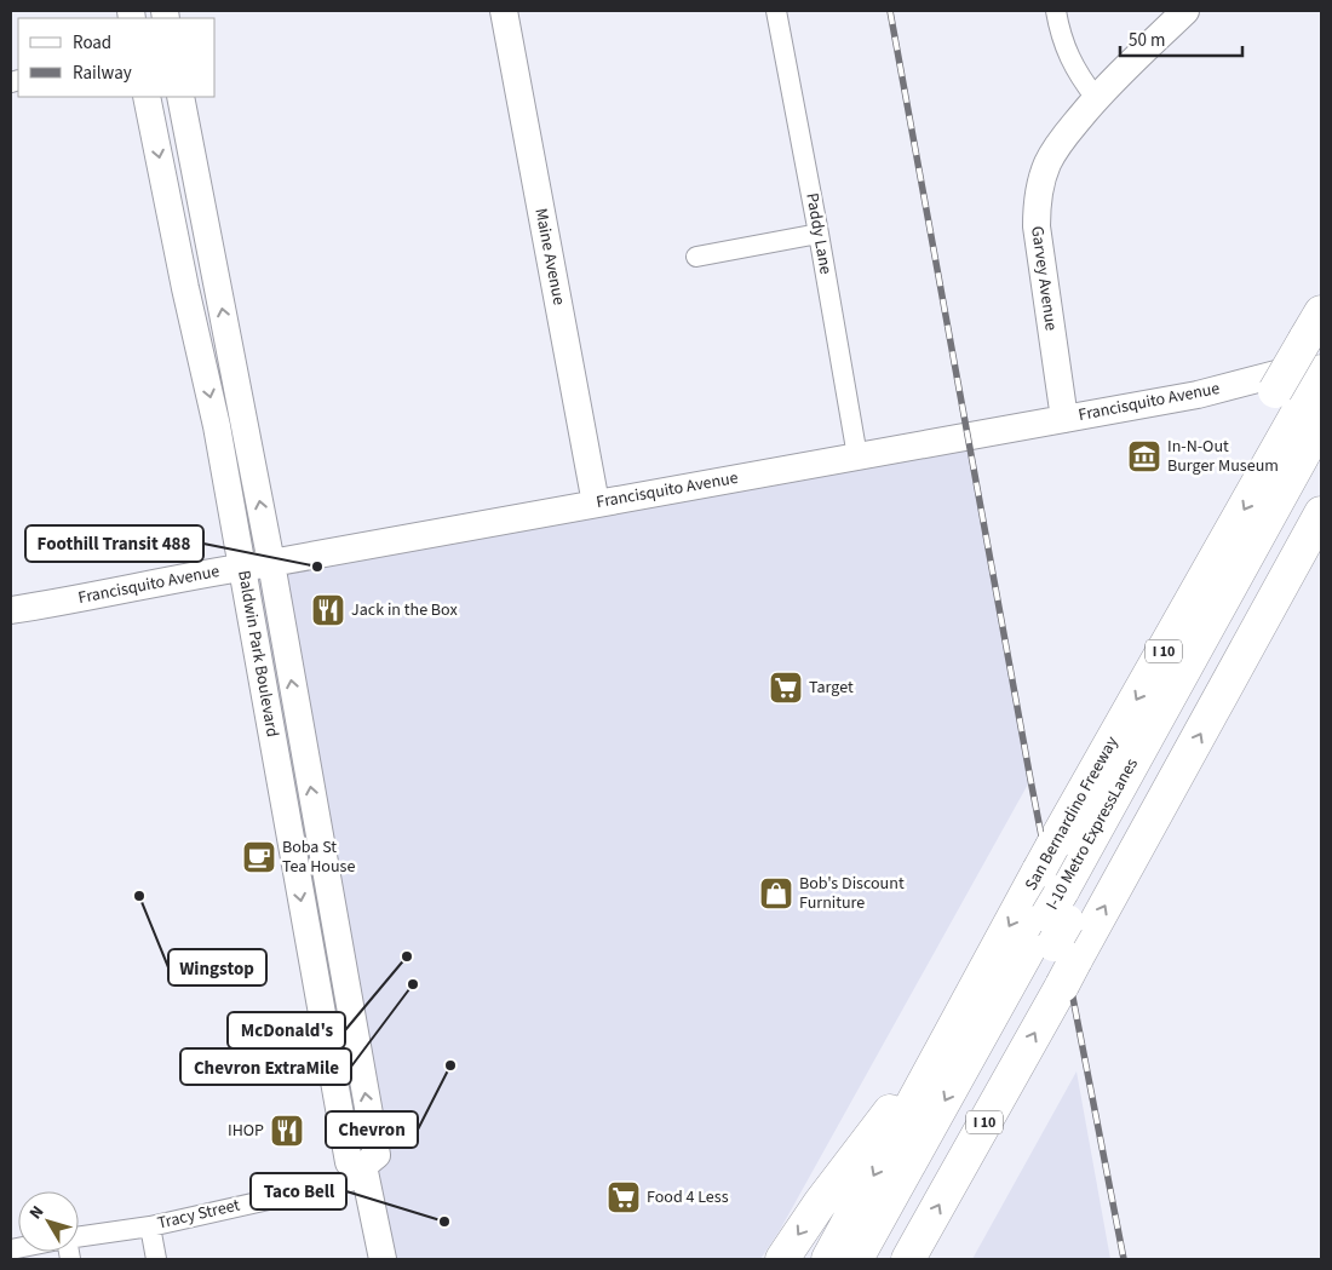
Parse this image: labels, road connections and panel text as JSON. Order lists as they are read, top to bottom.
{
  "streets": {
    "highway": ["I 10", "San Bernardino Freeway", "I-10 Metro ExpressLanes"],
    "main road": [
      "Maine Avenue",
      "Garvey Avenue",
      "Francisquito Avenue",
      "Baldwin Park Boulevard"
    ],
    "street": ["Paddy Lane", "Tracy Street"]
  },
  "crossings": [
    ["Paddy Lane", "Francisquito Avenue"],
    ["Maine Avenue", "Francisquito Avenue"],
    ["Garvey Avenue", "Francisquito Avenue"],
    ["Francisquito Avenue", "Baldwin Park Boulevard"],
    ["Francisquito Avenue", "San Bernardino Freeway"],
    ["Francisquito Avenue", "I-10 Metro ExpressLanes"],
    ["Baldwin Park Boulevard", "Tracy Street"],
    ["San Bernardino Freeway", "I-10 Metro ExpressLanes"]
  ],
  "places": {
    "museum": ["In-N-Out Burger Museum"],
    "other": [
      "Foothill Transit 488",
      "Wingstop",
      "McDonald's",
      "Chevron ExtraMile",
      "Chevron",
      "Taco Bell"
    ],
    "restaurant": ["Jack in the Box", "IHOP"],
    "supermarket": ["Target", "Food 4 Less"],
    "cafe": ["Boba St Tea House"],
    "shop": ["Bob's Discount Furniture"]
  },
  "legend": ["Road", "Railway"],
  "scale_bar": "50 m",
  "north": "top left"
}
